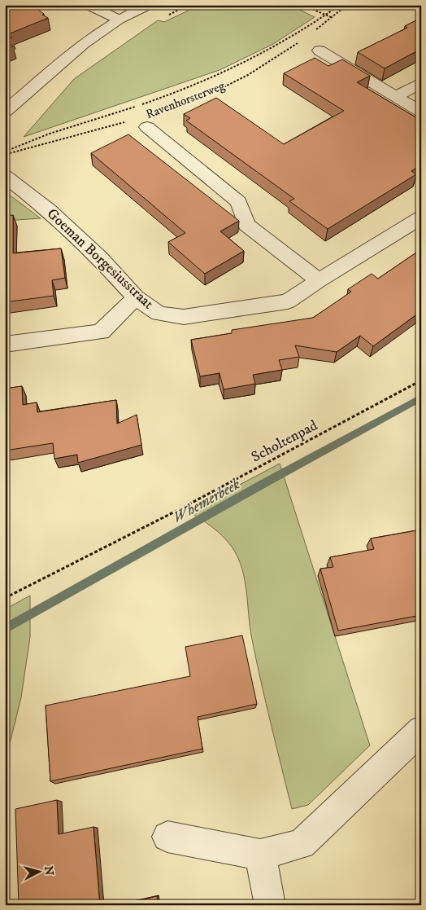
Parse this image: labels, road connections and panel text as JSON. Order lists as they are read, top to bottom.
{
  "streets": {
    "street": ["Goeman Borgesiusstraat"],
    "path": ["Ravenhorsterweg", "Scholtenpad"]
  },
  "water": ["Whemerbeek"],
  "north": "right"
}
